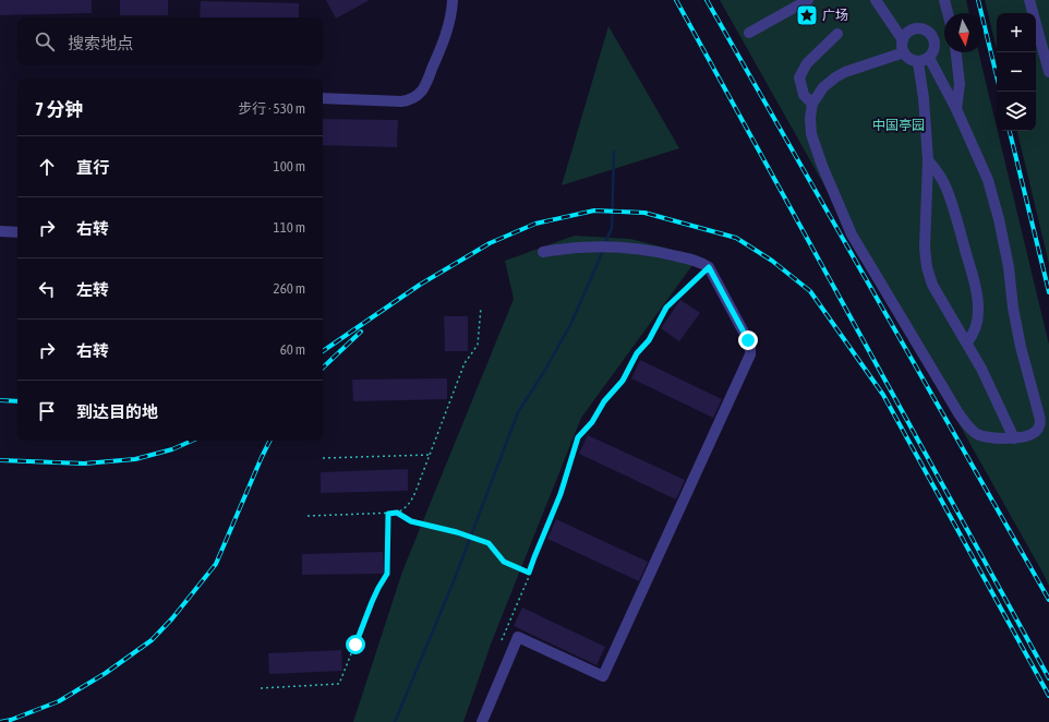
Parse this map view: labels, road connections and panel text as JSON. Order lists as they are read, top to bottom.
{
  "parks": ["中国亭园"],
  "places": {
    "place": ["广场"]
  },
  "north": "bottom",
  "page": {
    "map_buttons": ["+", "−"],
    "search": "搜索地点",
    "heading": ["7 分钟", "步行 · 530 m"],
    "list": [
      ["直行", "100 m"],
      ["右转", "110 m"],
      ["左转", "260 m"],
      ["右转", "60 m"],
      "到达目的地"
    ]
  }
}
